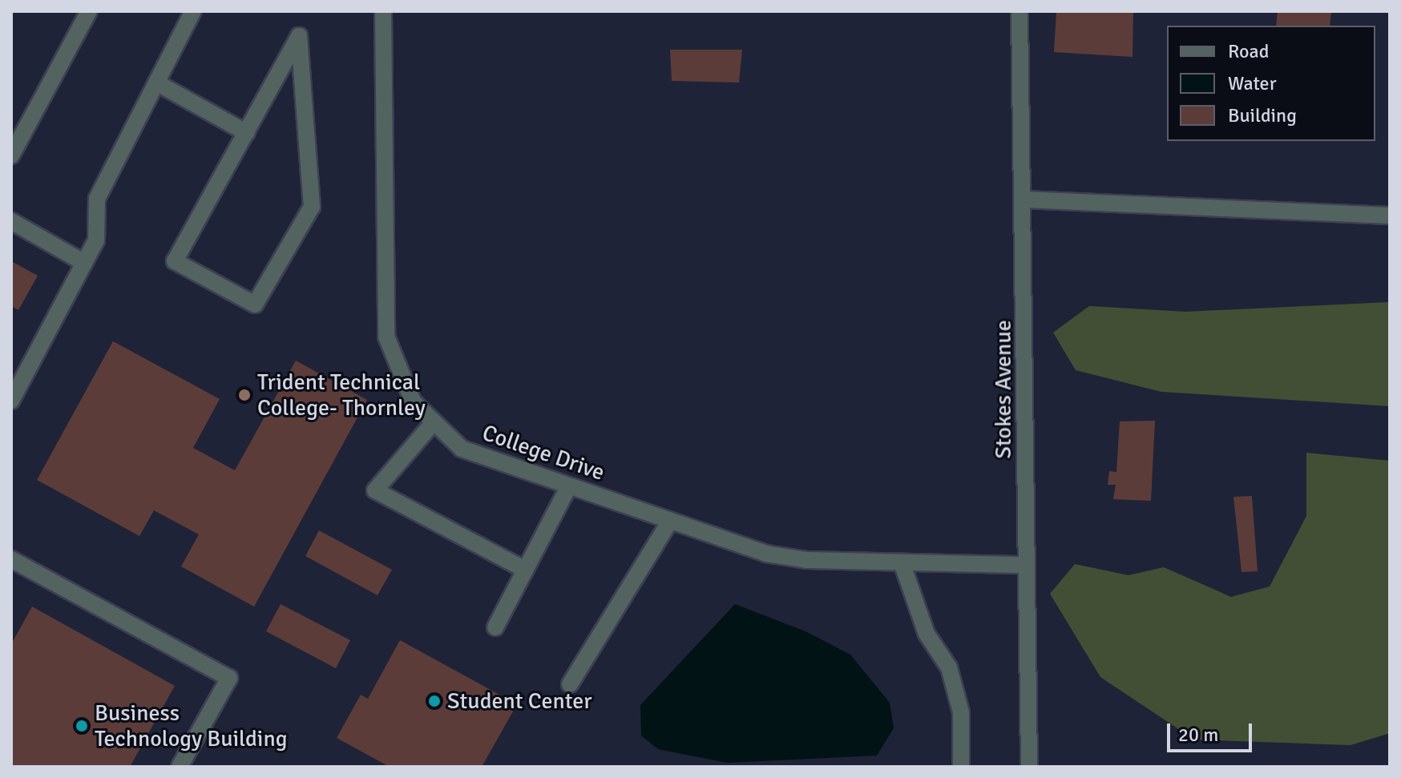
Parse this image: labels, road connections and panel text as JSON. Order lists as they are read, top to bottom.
{
  "streets": {
    "street": ["Stokes Avenue", "College Drive"]
  },
  "crossings": [
    ["Stokes Avenue", "College Drive"]
  ],
  "places": ["Trident Technical College- Thornley", "Student Center", "Business Technology Building"],
  "legend": ["Road", "Water", "Building"],
  "scale_bar": "20 m"
}
